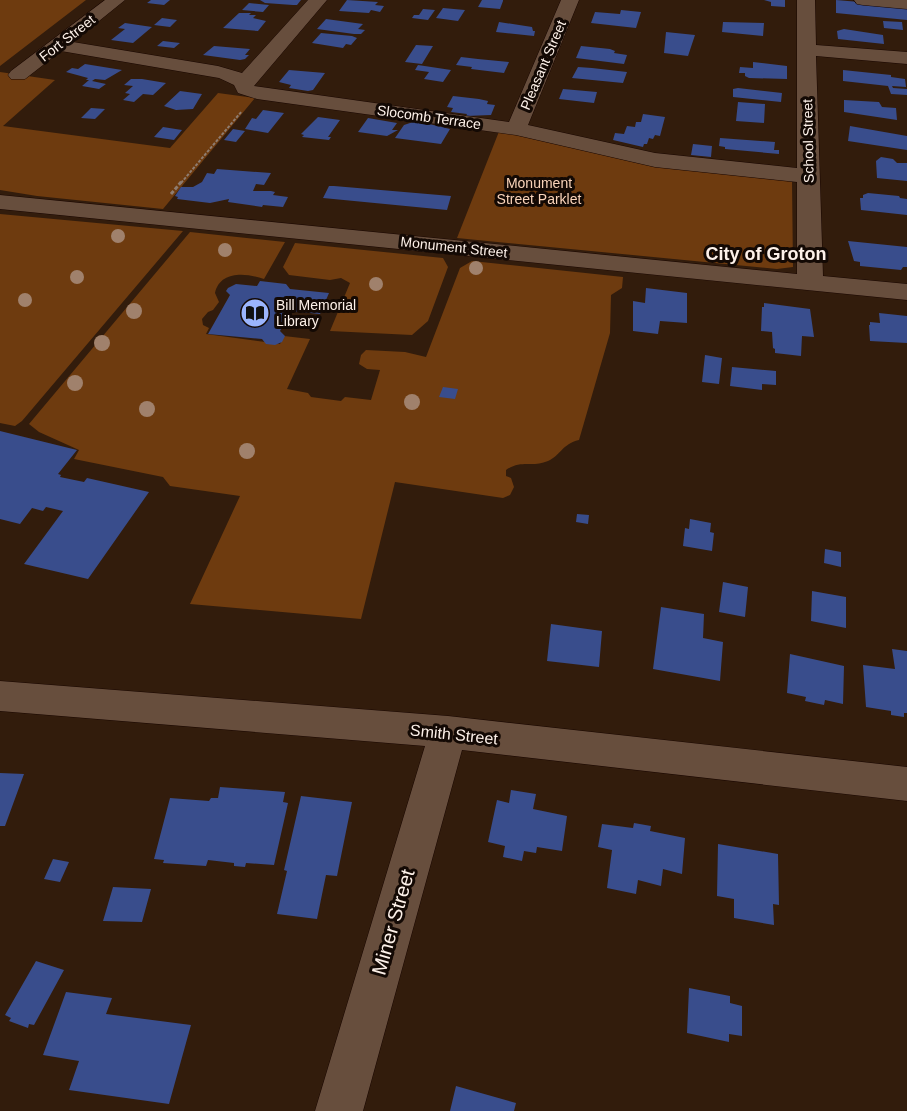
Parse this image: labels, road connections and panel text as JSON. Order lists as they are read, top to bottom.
{
  "streets": {
    "street": [
      "Fort Street",
      "Pleasant Street",
      "Slocomb Terrace",
      "School Street",
      "Monument Street",
      "Smith Street",
      "Miner Street"
    ]
  },
  "crossings": [
    ["Fort Street", "Slocomb Terrace"],
    ["Pleasant Street", "Slocomb Terrace"],
    ["Slocomb Terrace", "School Street"],
    ["School Street", "Monument Street"],
    ["Smith Street", "Miner Street"]
  ],
  "districts": ["City of Groton"],
  "parks": ["Monument Street Parklet"],
  "places": {
    "library": ["Bill Memorial Library"]
  }
}
